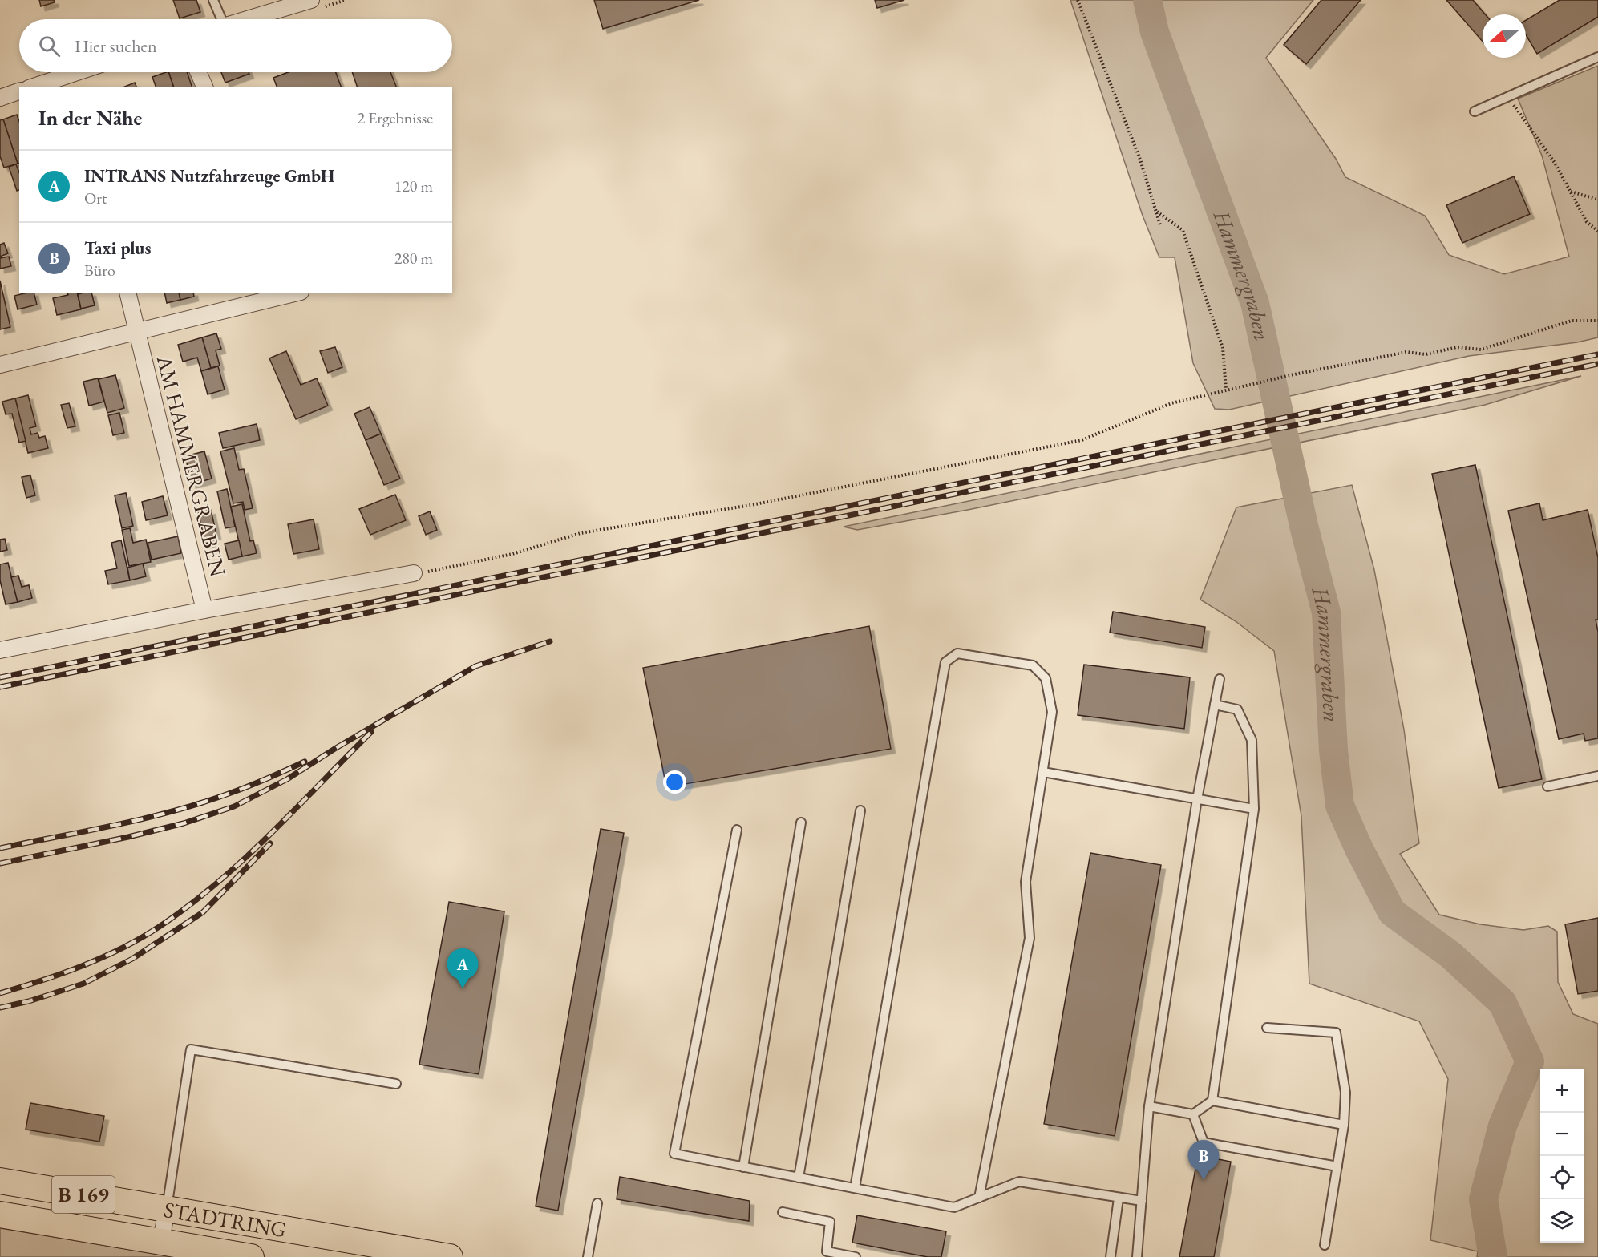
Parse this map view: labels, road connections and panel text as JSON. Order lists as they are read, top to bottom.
{
  "streets": {
    "main road": ["B 169", "STADTRING"],
    "street": ["AM HAMMERGRABEN"]
  },
  "water": ["Hammergraben"],
  "north": "left",
  "page": {
    "search": "Hier suchen",
    "heading": ["In der Nähe", "2 Ergebnisse"],
    "list": [
      {
        "mark": "A",
        "name": "INTRANS Nutzfahrzeuge GmbH",
        "note": "Ort",
        "value": "120 m"
      },
      {
        "mark": "B",
        "name": "Taxi plus",
        "note": "Büro",
        "value": "280 m"
      }
    ],
    "pins": ["A", "B"],
    "map_buttons": ["+", "−"]
  }
}
